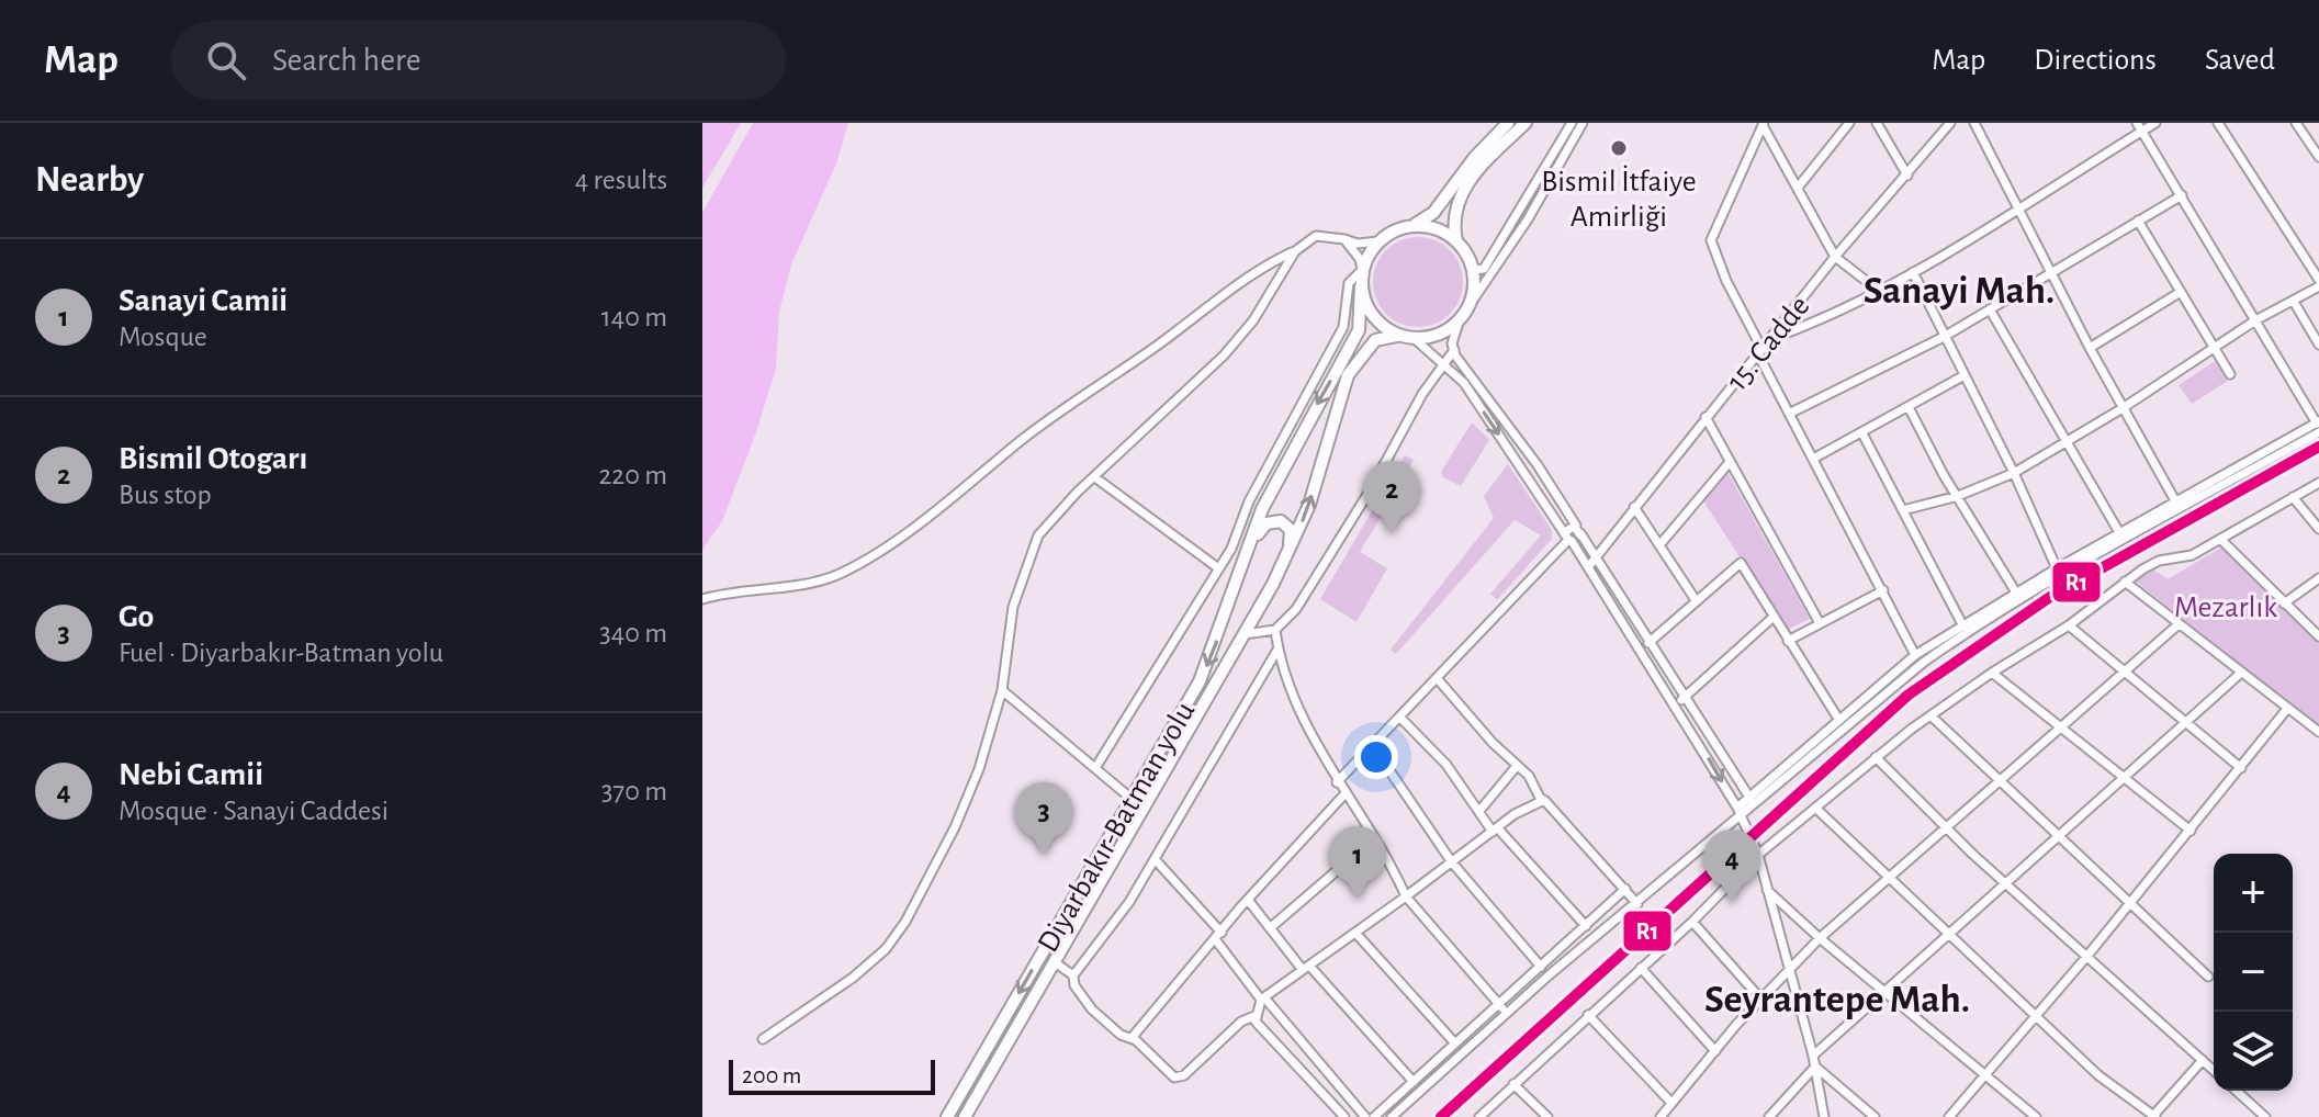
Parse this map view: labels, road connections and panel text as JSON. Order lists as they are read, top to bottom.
{
  "streets": {
    "highway": ["Diyarbakır-Batman yolu"],
    "street": ["15. Cadde"]
  },
  "districts": ["Sanayi Mah.", "Seyrantepe Mah."],
  "parks": ["Mezarlık"],
  "places": ["Bismil İtfaiye Amirliği"],
  "lines": ["transit line R1"],
  "scale_bar": "200 m",
  "page": {
    "header": "Map",
    "search": "Search here",
    "nav": ["Map", "Directions", "Saved"],
    "heading": ["Nearby", "4 results"],
    "list": [
      {
        "mark": "1",
        "name": "Sanayi Camii",
        "note": "Mosque",
        "value": "140 m"
      },
      {
        "mark": "2",
        "name": "Bismil Otogarı",
        "note": "Bus stop",
        "value": "220 m"
      },
      {
        "mark": "3",
        "name": "Go",
        "note": "Fuel · Diyarbakır-Batman yolu",
        "value": "340 m"
      },
      {
        "mark": "4",
        "name": "Nebi Camii",
        "note": "Mosque · Sanayi Caddesi",
        "value": "370 m"
      }
    ],
    "pins": [
      "2",
      "3",
      "1",
      "4"
    ],
    "map_buttons": ["+", "−"],
    "scale": "200 m"
  }
}
